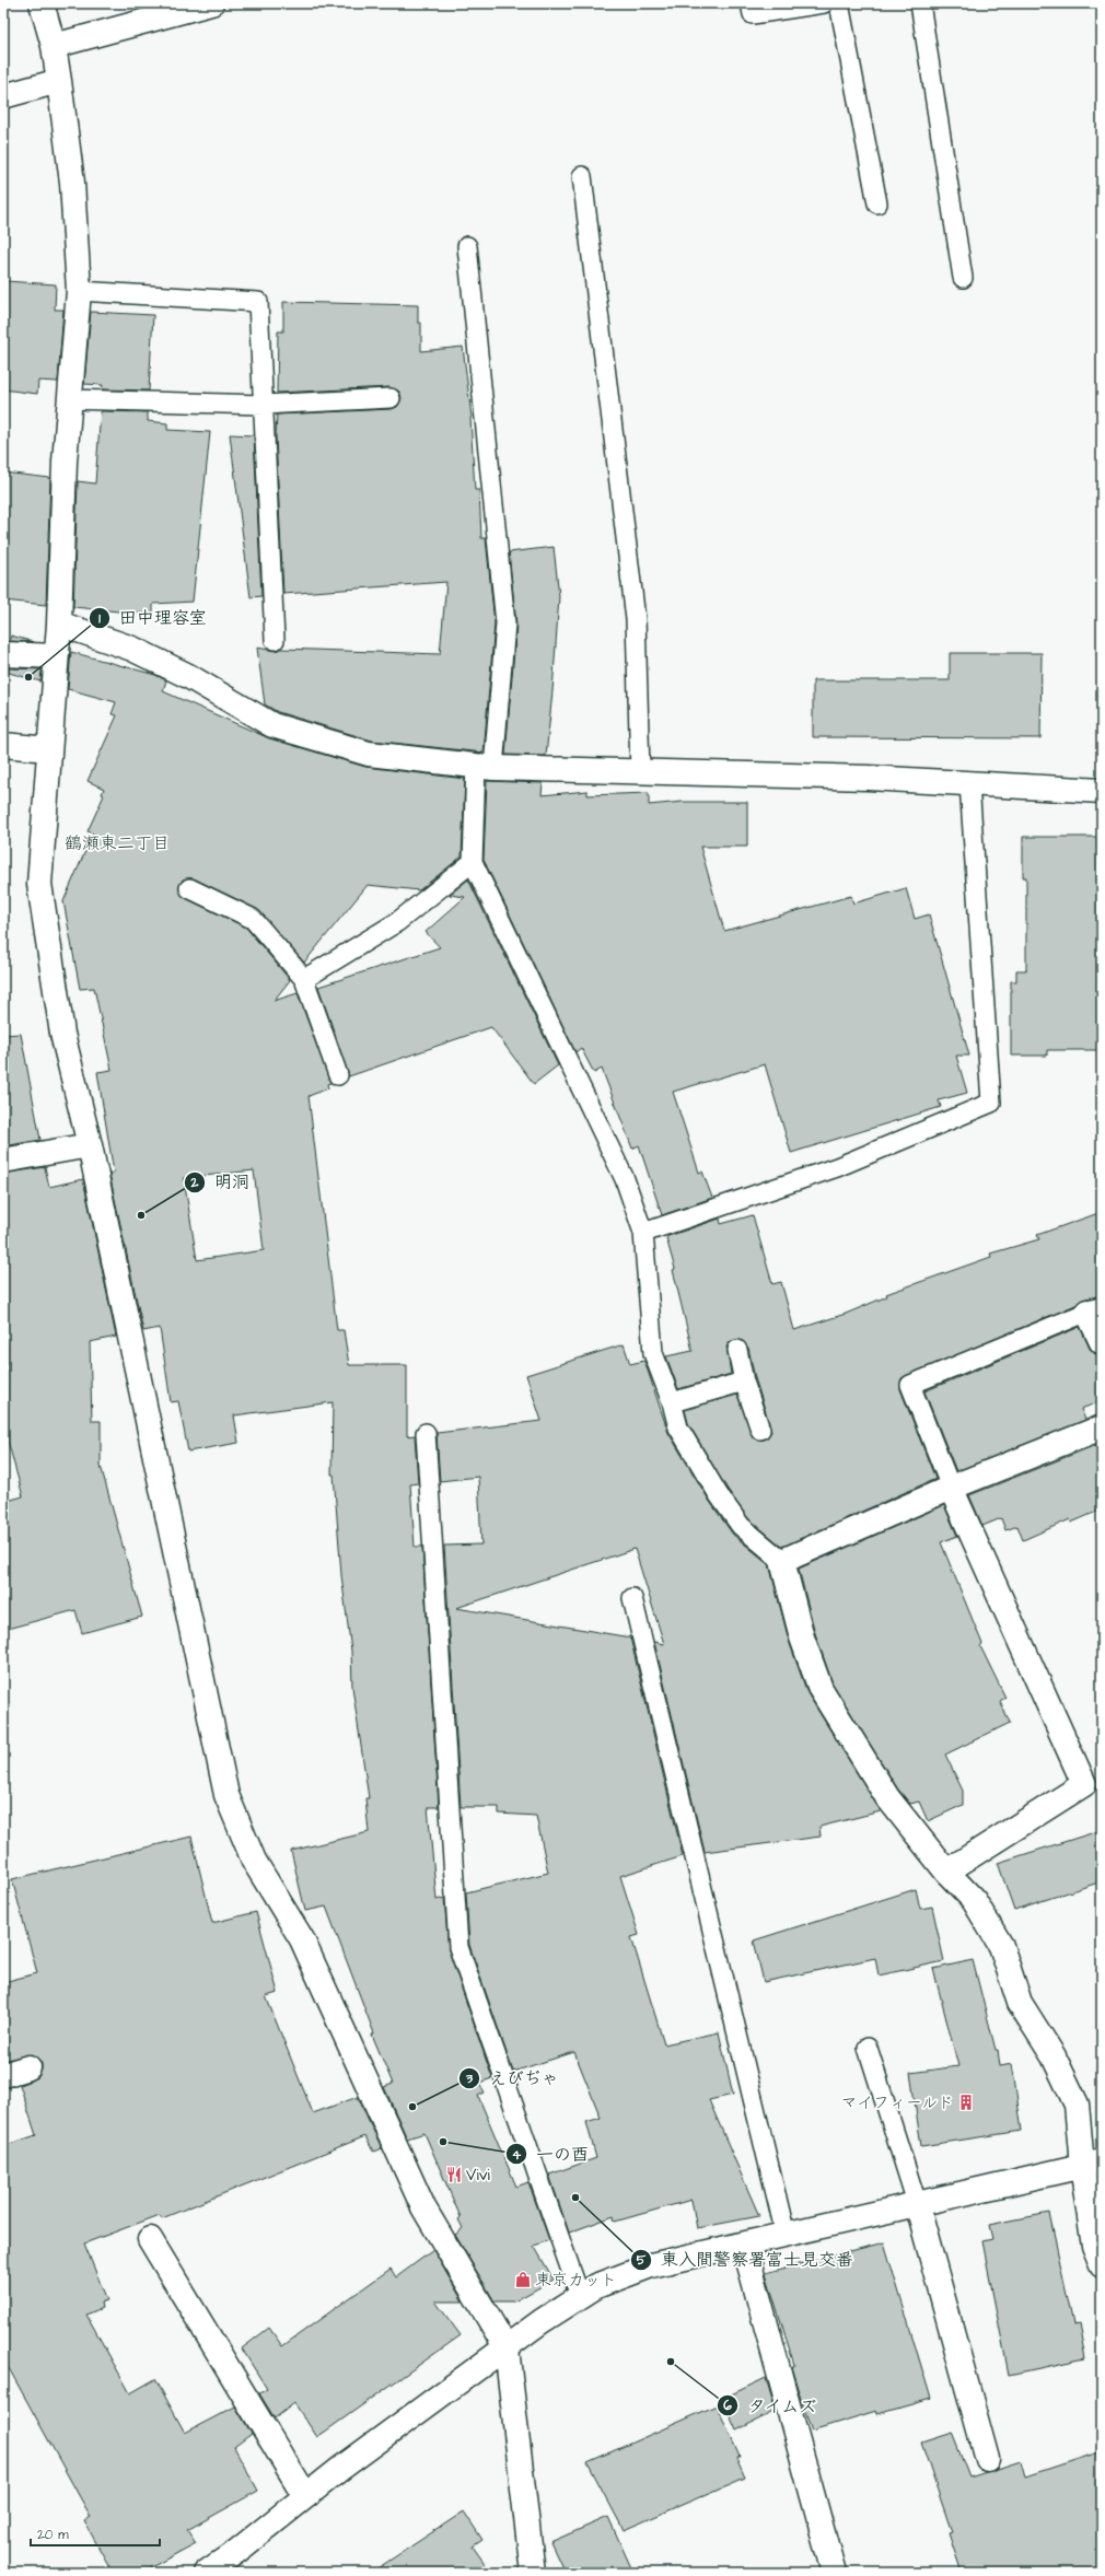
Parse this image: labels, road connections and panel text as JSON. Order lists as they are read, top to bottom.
{
  "districts": ["鶴瀬東二丁目"],
  "places": {
    "other": [
      "田中理容室",
      "明洞",
      "えびぢゃ",
      "一の酉",
      "東入間警察署富士見交番",
      "タイムズ"
    ],
    "building": ["マイフィールド"],
    "restaurant": ["Vivi"],
    "shop": ["東京カット"]
  },
  "scale_bar": "20 m"
}
